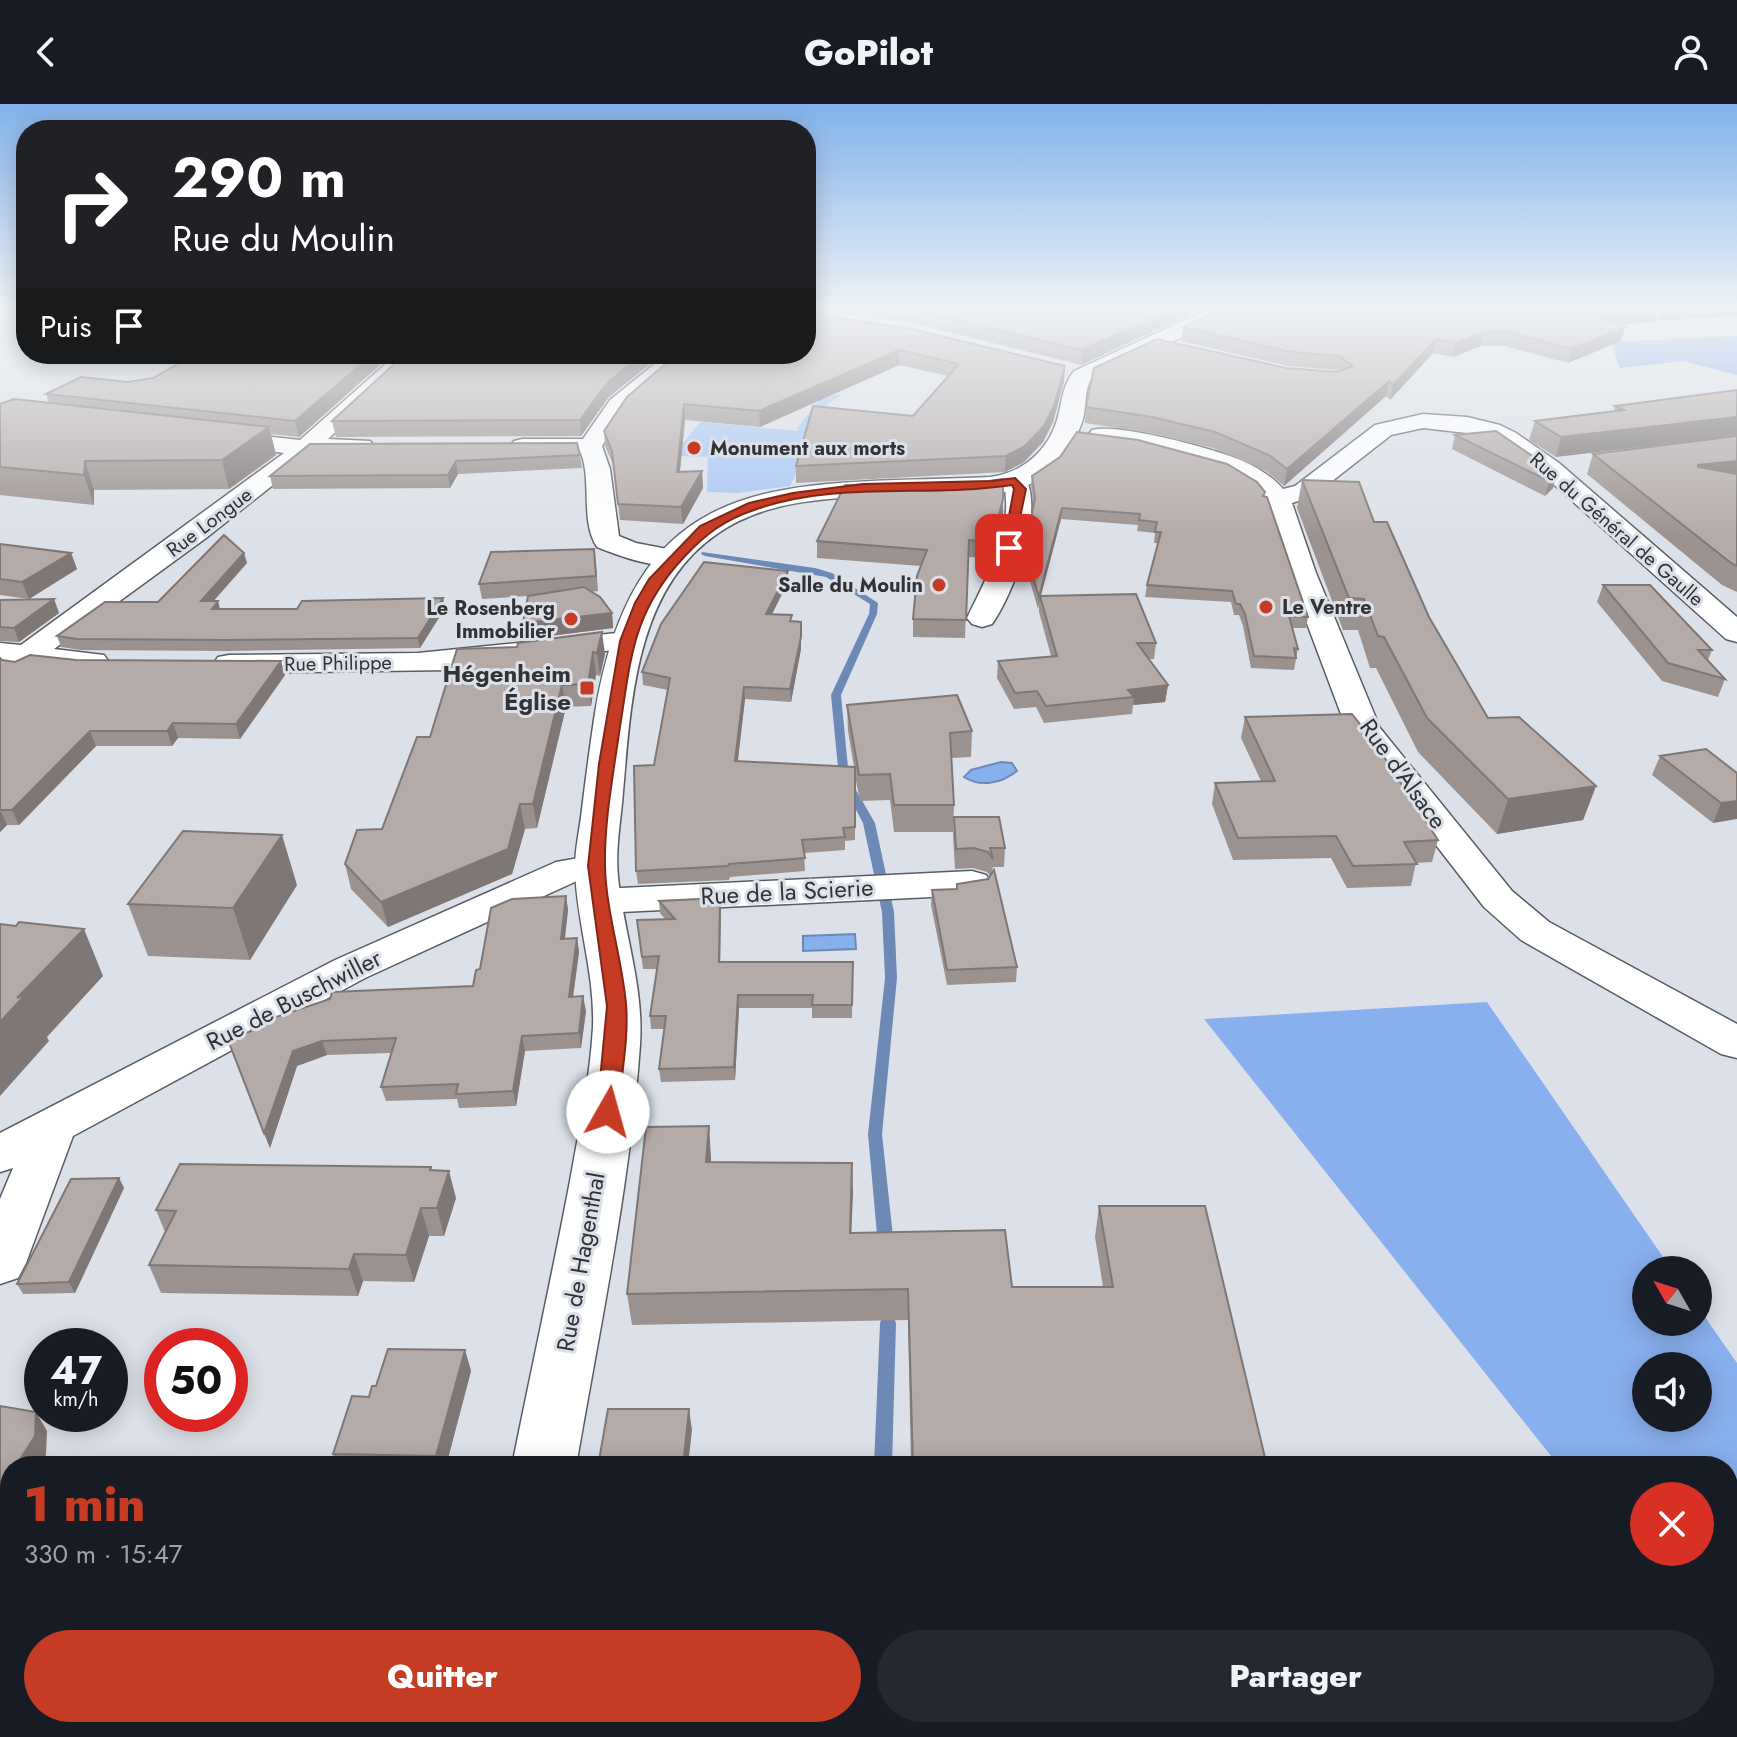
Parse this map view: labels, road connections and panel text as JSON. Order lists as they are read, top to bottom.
{
  "streets": {
    "main road": ["Rue de Hagenthal"],
    "street": [
      "Rue Longue",
      "Rue du Général de Gaulle",
      "Rue Philippe",
      "Rue d'Alsace",
      "Rue de la Scierie",
      "Rue de Buschwiller"
    ]
  },
  "crossings": [
    ["Rue du Général de Gaulle", "Rue d'Alsace"],
    ["Rue Philippe", "Rue de Hagenthal"],
    ["Rue de la Scierie", "Rue de Buschwiller"],
    ["Rue de la Scierie", "Rue de Hagenthal"],
    ["Rue de Buschwiller", "Rue de Hagenthal"]
  ],
  "places": {
    "other": [
      "Monument aux morts",
      "Salle du Moulin",
      "Le Ventre",
      "Le Rosenberg Immobilier"
    ],
    "transit": ["Hégenheim Église"]
  },
  "north": "top left",
  "page": {
    "header": "GoPilot",
    "turn": ["290 m", "Rue du Moulin"],
    "then": "Puis",
    "speed": "47 km/h",
    "limit": "50",
    "heading": ["1 min", "330 m · 15:47"],
    "buttons": ["Quitter", "Partager"]
  }
}
